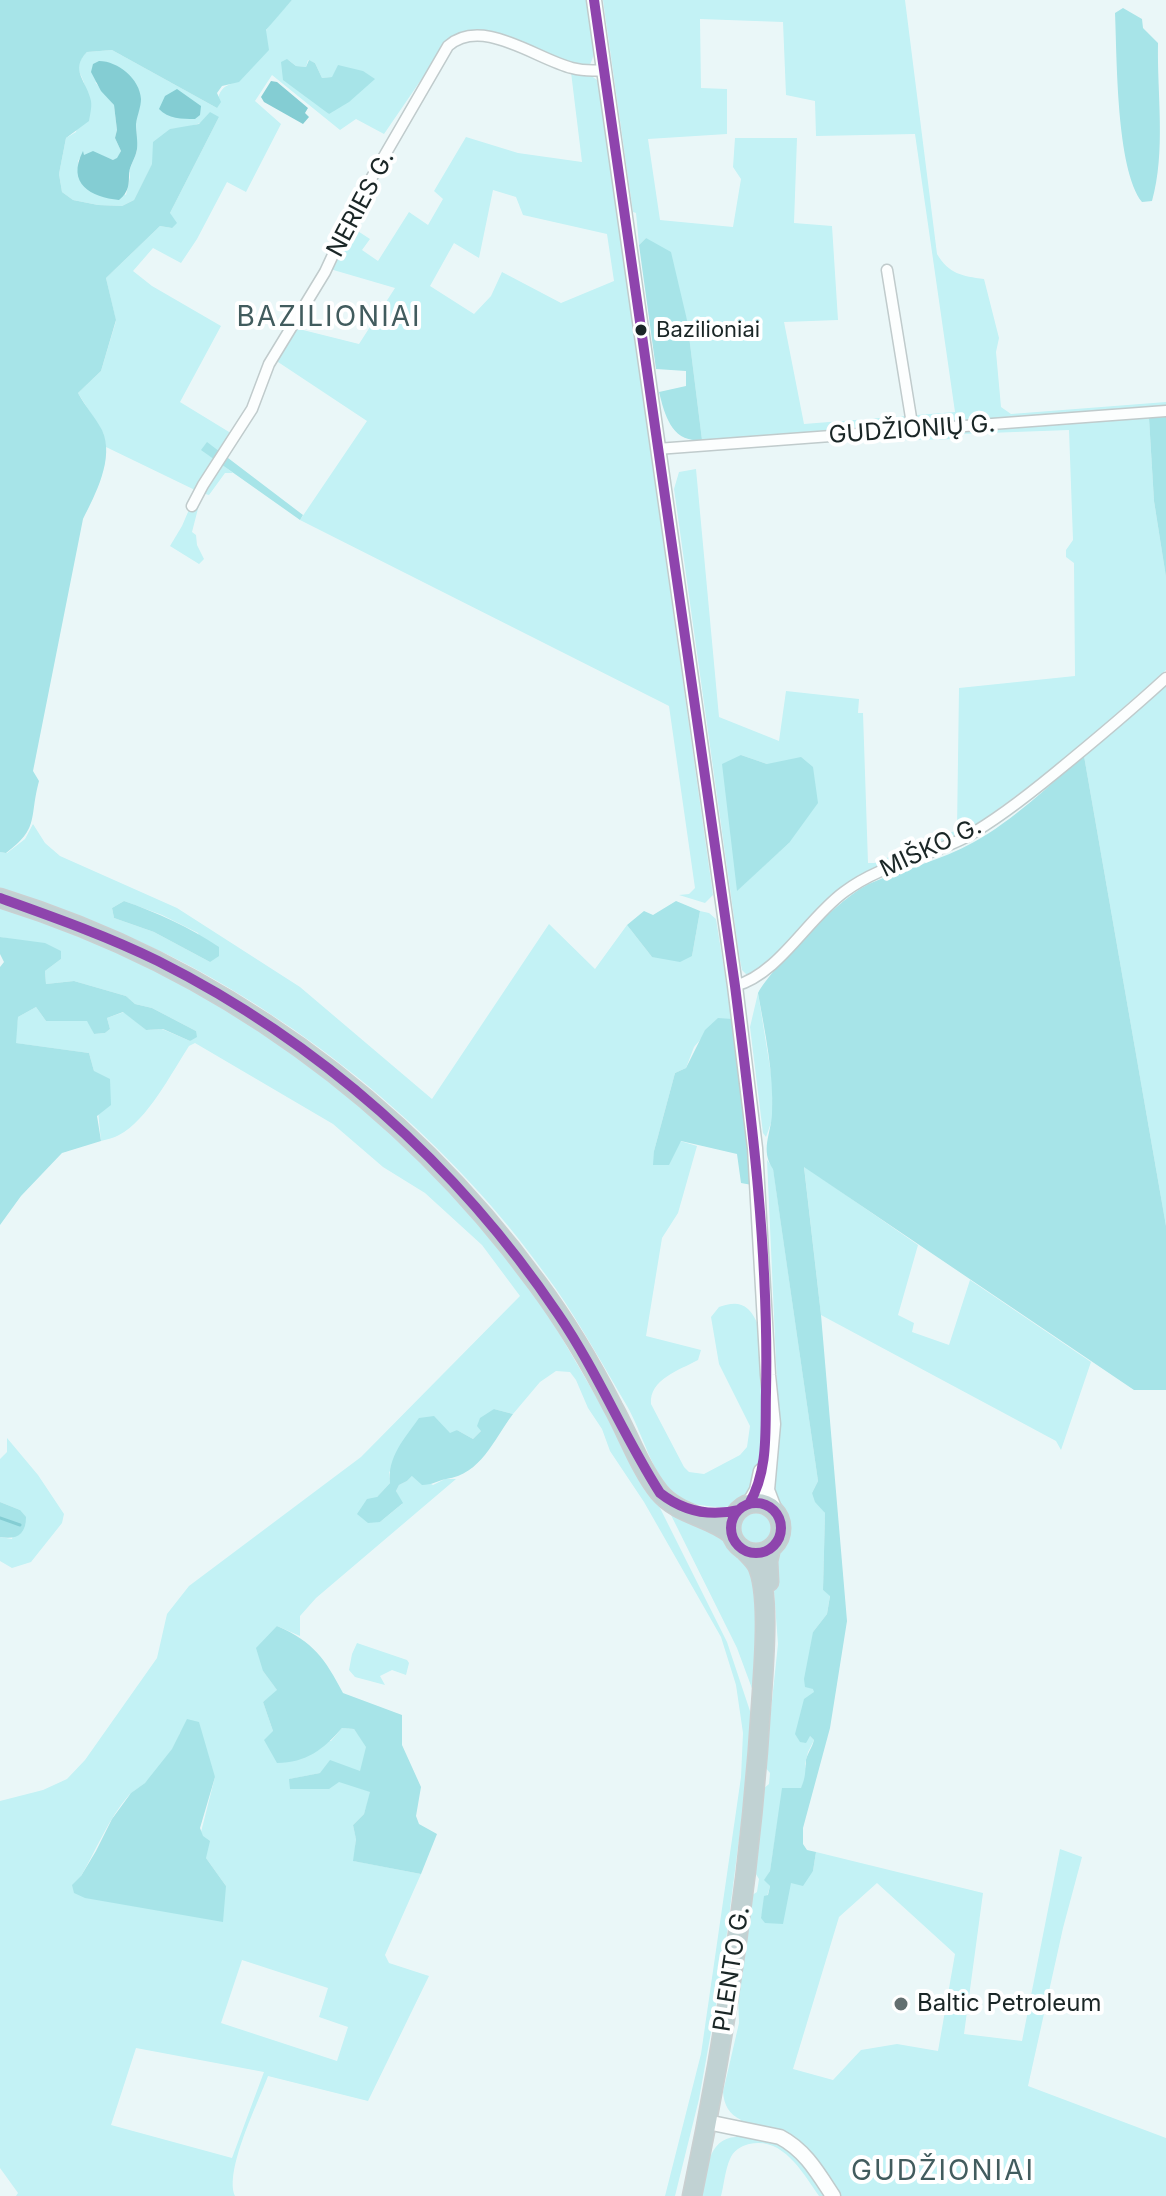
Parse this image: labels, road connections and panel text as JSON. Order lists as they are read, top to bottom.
{
  "streets": {
    "highway": ["PLENTO G."],
    "street": ["NERIES G.", "GUDŽIONIŲ G.", "MIŠKO G."]
  },
  "districts": ["BAZILIONIAI", "GUDŽIONIAI"],
  "places": ["Bazilioniai", "Baltic Petroleum"]
}
